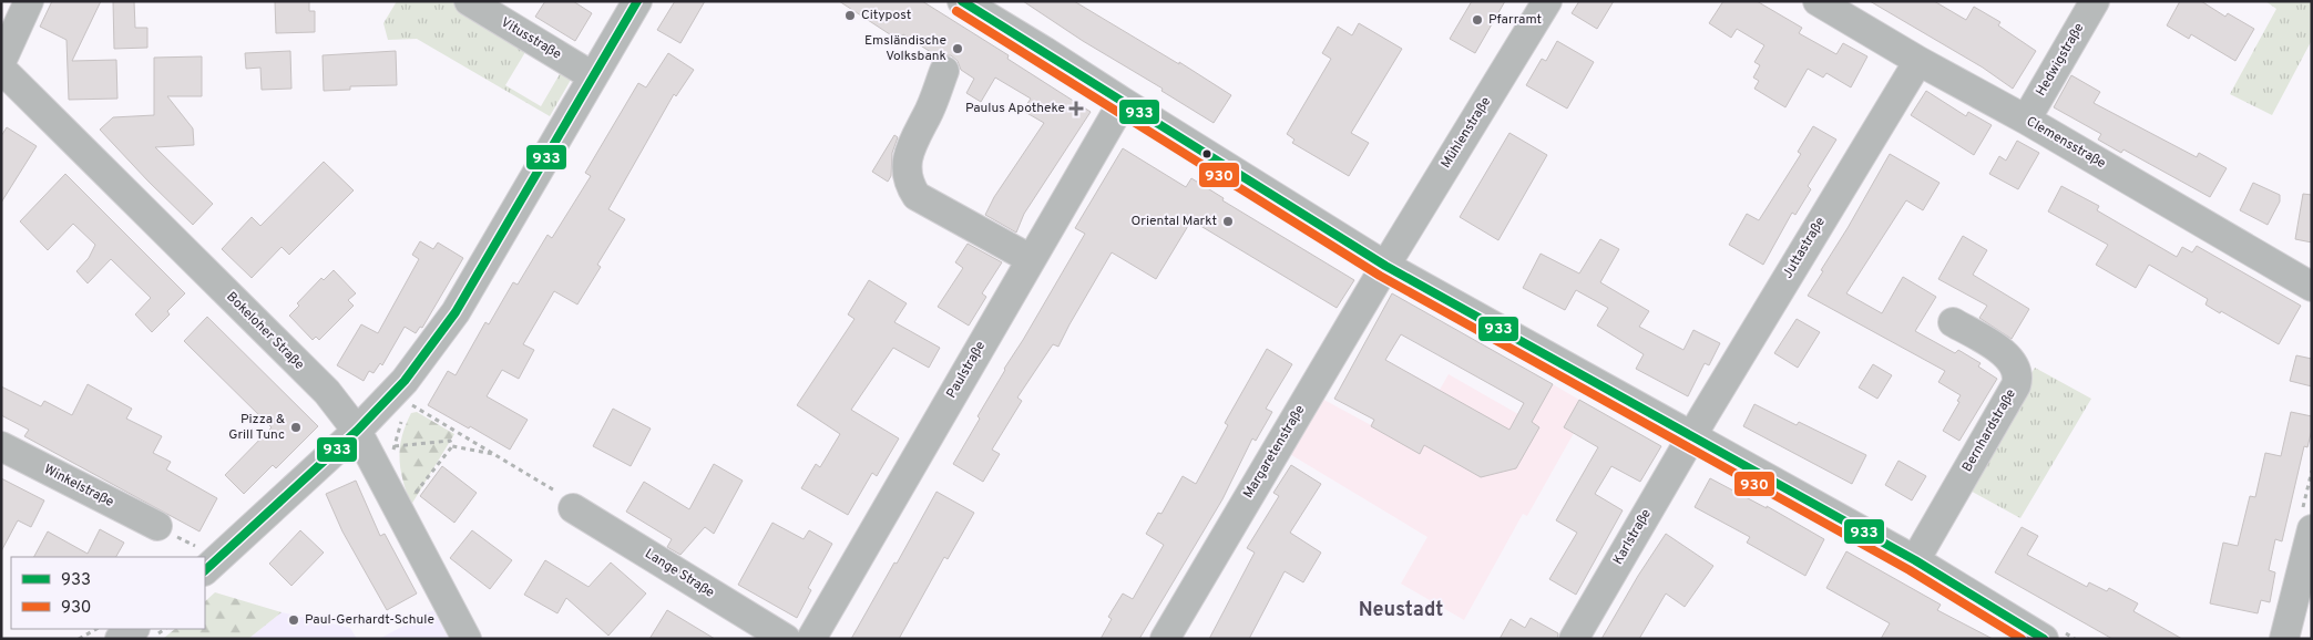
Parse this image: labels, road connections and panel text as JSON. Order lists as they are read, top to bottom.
{
  "streets": {
    "street": [
      "Vitusstraße",
      "Hedwigstraße",
      "Mühlenstraße",
      "Clemensstraße",
      "Juttastraße",
      "Bokeloher Straße",
      "Paulstraße",
      "Bernhardstraße",
      "Margaretenstraße",
      "Winkelstraße",
      "Karlstraße",
      "Lange Straße"
    ]
  },
  "crossings": [
    ["Hedwigstraße", "Clemensstraße"],
    ["Mühlenstraße", "Margaretenstraße"],
    ["Clemensstraße", "Juttastraße"],
    ["Juttastraße", "Karlstraße"]
  ],
  "districts": ["Neustadt"],
  "places": {
    "other": [
      "Citypost",
      "Pfarramt",
      "Emsländische Volksbank",
      "Oriental Markt",
      "Pizza & Grill Tunc",
      "Paul-Gerhardt-Schule"
    ],
    "health": ["Paulus Apotheke"]
  },
  "lines": ["transit line 933", "transit line 930"],
  "legend": ["933", "930"]
}
